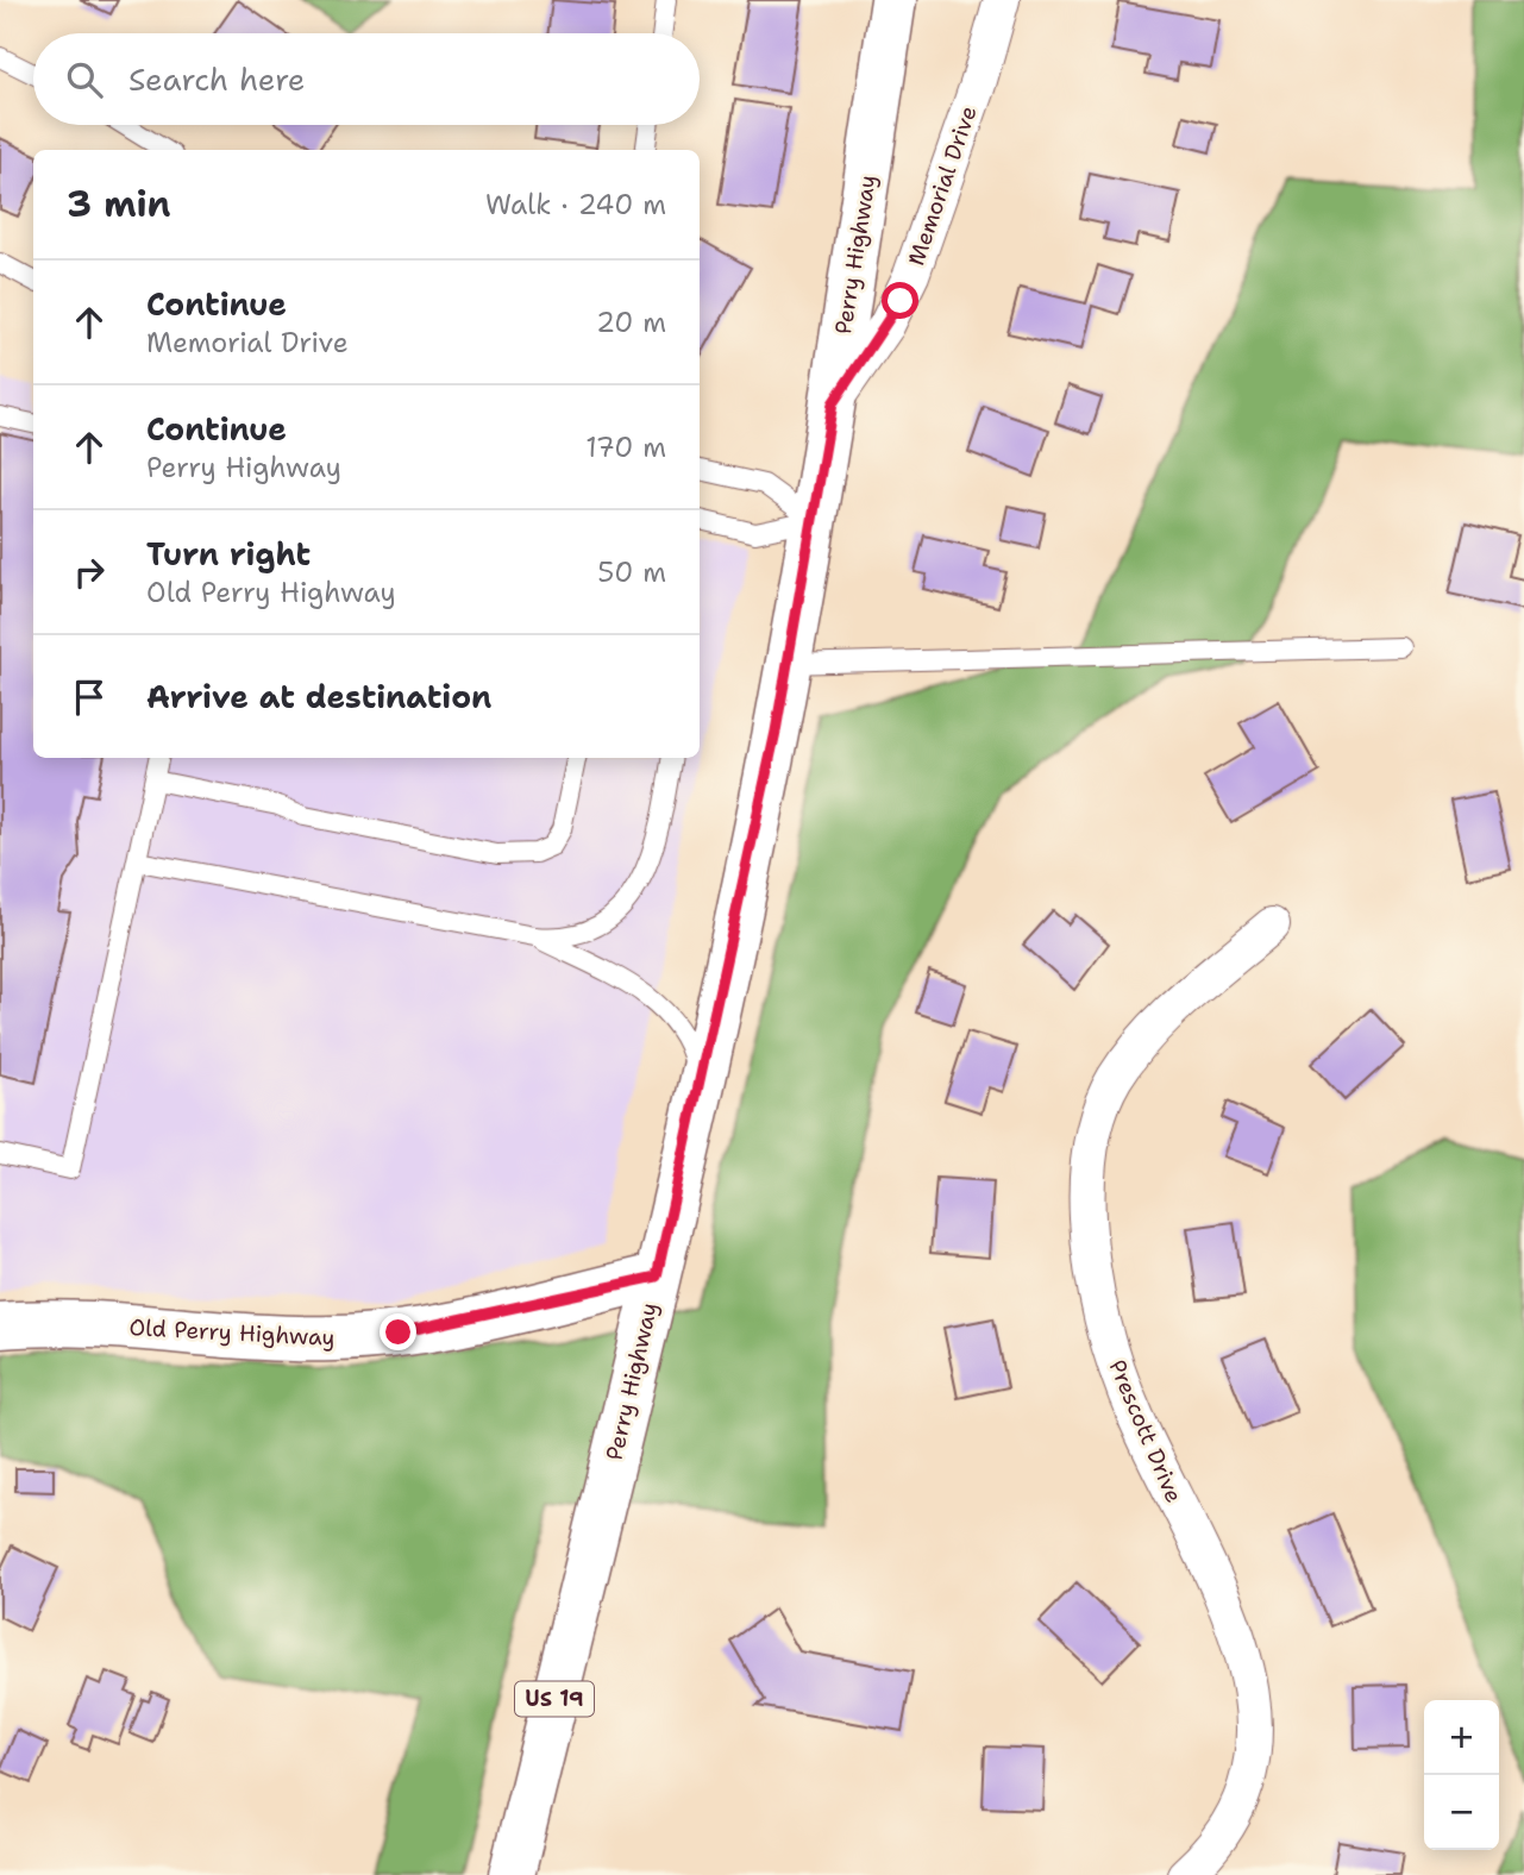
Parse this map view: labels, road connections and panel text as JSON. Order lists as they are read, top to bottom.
{
  "streets": {
    "main road": ["Perry Highway", "Old Perry Highway", "US 19"],
    "street": ["Memorial Drive", "Prescott Drive"]
  },
  "crossings": [
    ["Memorial Drive", "Perry Highway"],
    ["Perry Highway", "Old Perry Highway"]
  ],
  "page": {
    "search": "Search here",
    "heading": ["3 min", "Walk · 240 m"],
    "list": [
      ["Continue", "Memorial Drive", "20 m"],
      ["Continue", "Perry Highway", "170 m"],
      ["Turn right", "Old Perry Highway", "50 m"],
      "Arrive at destination"
    ],
    "map_buttons": ["+", "−"]
  }
}
